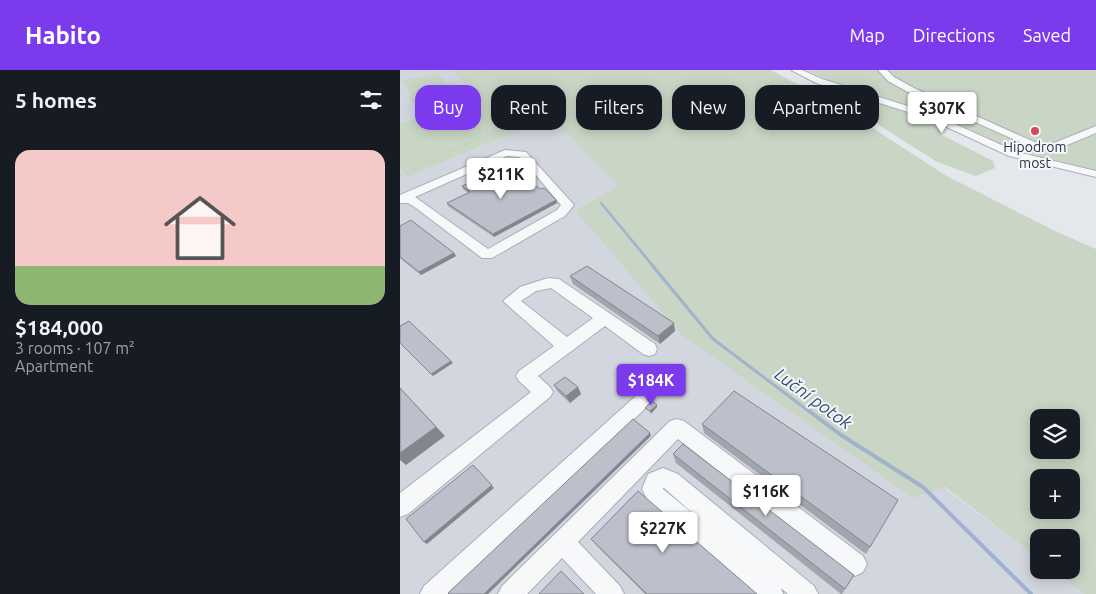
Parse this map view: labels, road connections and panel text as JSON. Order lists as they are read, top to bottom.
{
  "water": ["Luční potok"],
  "places": ["Hipodrom most"],
  "page": {
    "header": "Habito",
    "nav": ["Map", "Directions", "Saved"],
    "heading": "5 homes",
    "chip": [
      "Buy",
      "Rent",
      "Filters",
      "New",
      "Apartment"
    ],
    "price": [
      "$307K",
      "$211K",
      "$184K",
      "$116K",
      "$227K"
    ],
    "list": [
      {
        "name": "$184,000",
        "note": "3 rooms · 107 m² · Apartment"
      }
    ],
    "map_buttons": ["+", "−"]
  }
}
